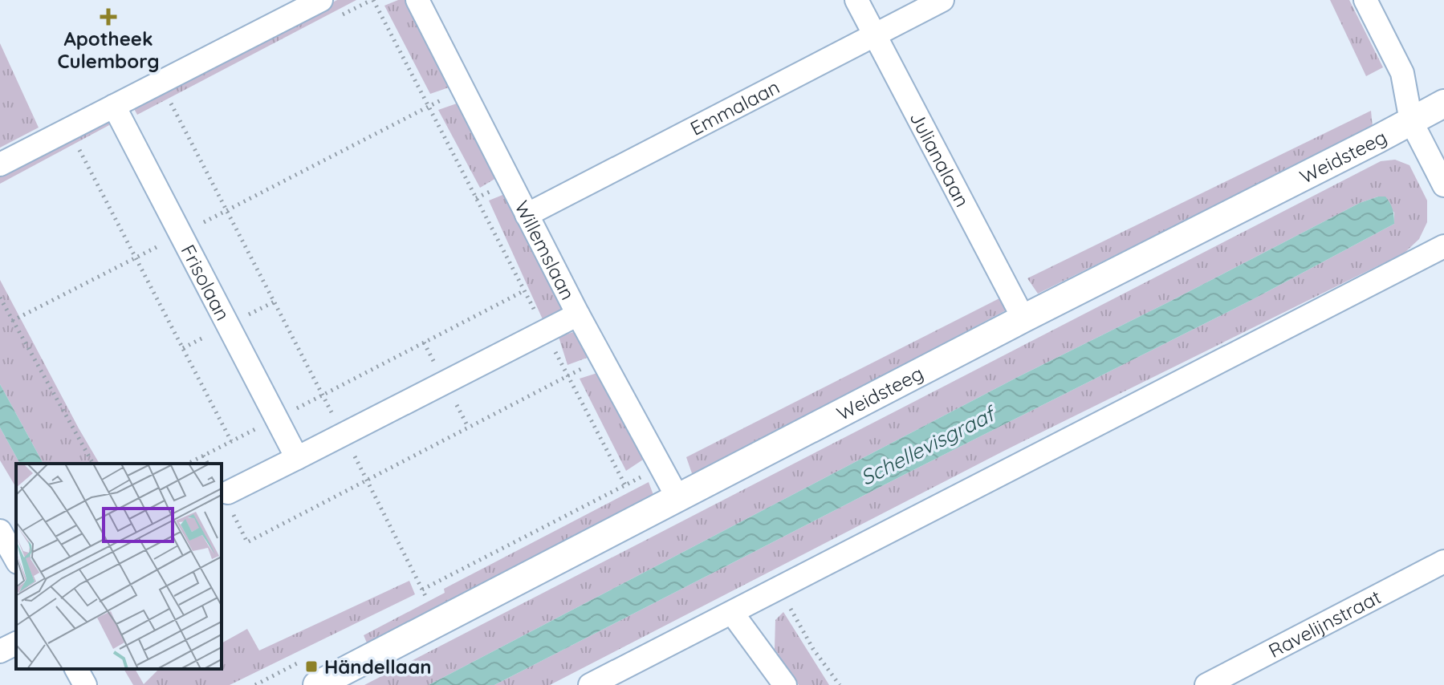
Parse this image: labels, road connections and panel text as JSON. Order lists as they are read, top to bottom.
{
  "streets": {
    "street": [
      "Emmalaan",
      "Weidsteeg",
      "Julianalaan",
      "Willemslaan",
      "Frisolaan",
      "Ravelijnstraat"
    ]
  },
  "crossings": [
    ["Emmalaan", "Julianalaan"],
    ["Emmalaan", "Willemslaan"],
    ["Weidsteeg", "Julianalaan"],
    ["Weidsteeg", "Willemslaan"]
  ],
  "water": ["Schellevisgraaf"],
  "places": {
    "health": ["Apotheek Culemborg"],
    "transit": ["Händellaan"]
  }
}
